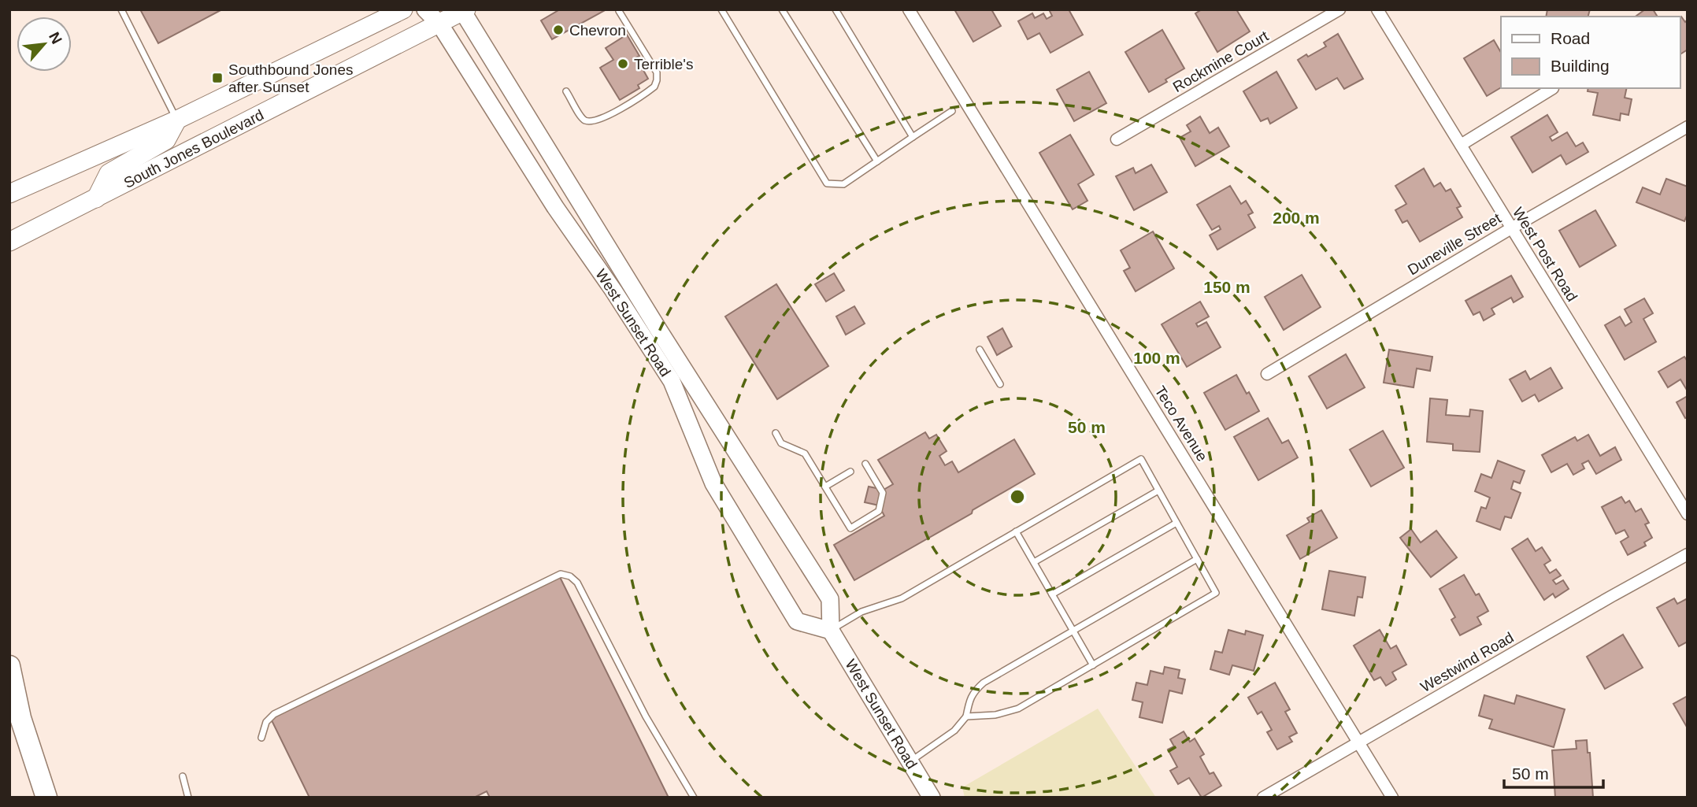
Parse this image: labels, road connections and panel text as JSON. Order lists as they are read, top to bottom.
{
  "streets": {
    "main road": ["South Jones Boulevard", "West Sunset Road"],
    "street": [
      "Rockmine Court",
      "Duneville Street",
      "West Post Road",
      "Teco Avenue",
      "Westwind Road"
    ]
  },
  "crossings": [
    ["South Jones Boulevard", "West Sunset Road"],
    ["Duneville Street", "West Post Road"],
    ["Teco Avenue", "Westwind Road"]
  ],
  "places": {
    "other": ["Chevron", "Terrible's"],
    "transit": ["Southbound Jones after Sunset"]
  },
  "legend": ["Road", "Building"],
  "scale_bar": "50 m",
  "north": "top right",
  "rings": [
    "200 m",
    "150 m",
    "100 m",
    "50 m"
  ]
}
